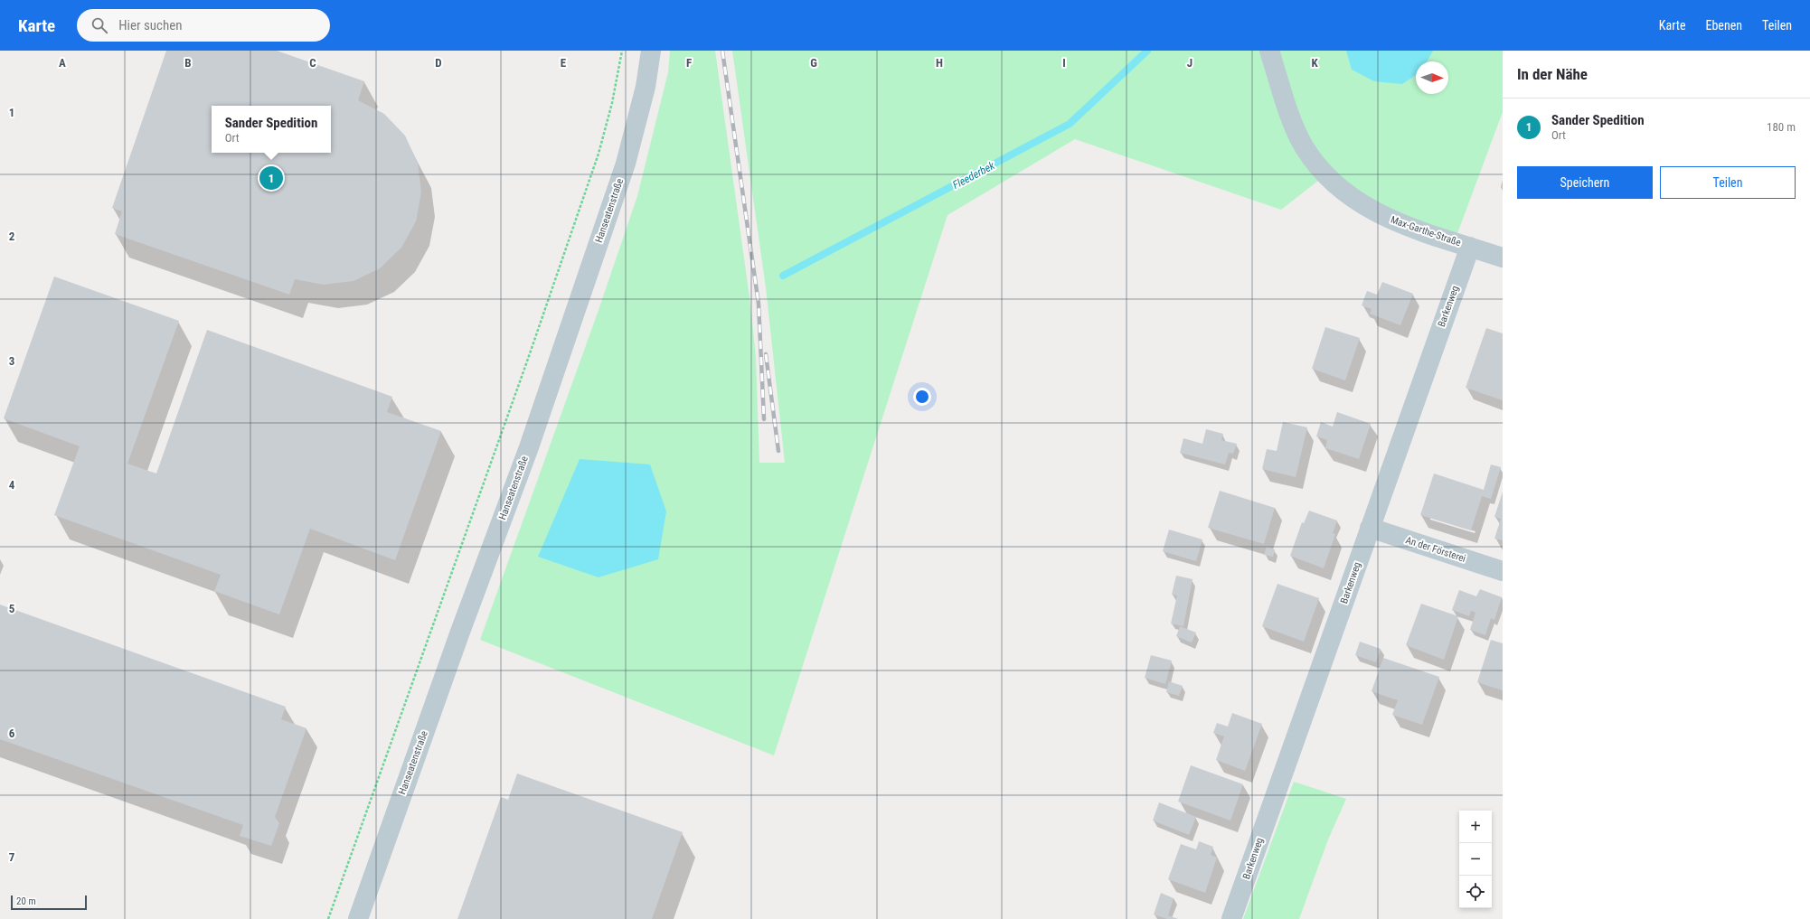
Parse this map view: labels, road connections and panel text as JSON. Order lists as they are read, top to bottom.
{
  "streets": {
    "street": [
      "Hanseatenstraße",
      "Max-Garthe-Straße",
      "Barkenweg",
      "An der Försterei"
    ]
  },
  "crossings": [
    ["Max-Garthe-Straße", "Barkenweg"],
    ["Barkenweg", "An der Försterei"]
  ],
  "water": ["Fleederbek"],
  "scale_bar": "20 m",
  "north": "right",
  "page": {
    "header": "Karte",
    "search": "Hier suchen",
    "nav": ["Karte", "Ebenen", "Teilen"],
    "heading": "In der Nähe",
    "list": [
      {
        "mark": "1",
        "name": "Sander Spedition",
        "note": "Ort",
        "value": "180 m"
      }
    ],
    "popup": ["Sander Spedition", "Ort"],
    "buttons": ["Speichern", "Teilen"],
    "pins": "1",
    "map_buttons": ["+", "−"],
    "scale": "20 m"
  },
  "grid": {
    "columns": [
      "A",
      "B",
      "C",
      "D",
      "E",
      "F",
      "G",
      "H",
      "I",
      "J",
      "K"
    ],
    "rows": [
      "1",
      "2",
      "3",
      "4",
      "5",
      "6",
      "7"
    ]
  }
}
